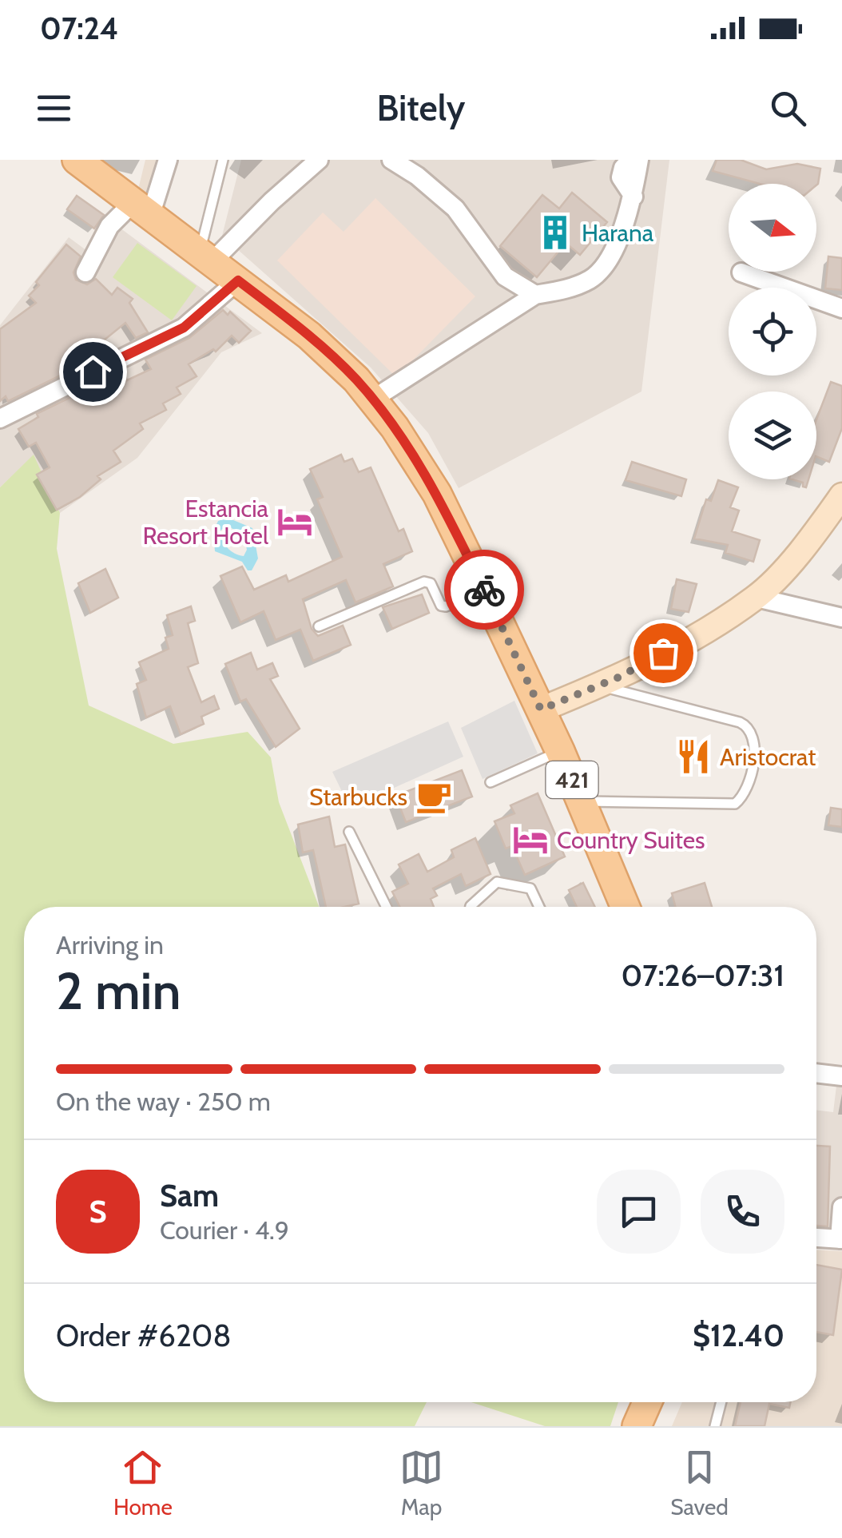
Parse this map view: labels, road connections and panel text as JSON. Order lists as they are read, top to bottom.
{
  "streets": {
    "main road": ["421"]
  },
  "places": {
    "building": ["Harana"],
    "hotel": ["Estancia Resort Hotel", "Country Suites"],
    "restaurant": ["Aristocrat"],
    "cafe": ["Starbucks"]
  },
  "north": "right",
  "page": {
    "status": "07:24",
    "header": "Bitely",
    "heading": ["2 min", "Arriving in", "07:26–07:31"],
    "panel": [
      "Sam",
      "Courier · 4.9",
      "Order #6208",
      "$12.40"
    ],
    "bar": "On the way · 250 m",
    "round": "S",
    "tabs": ["Home", "Map", "Saved"]
  }
}
